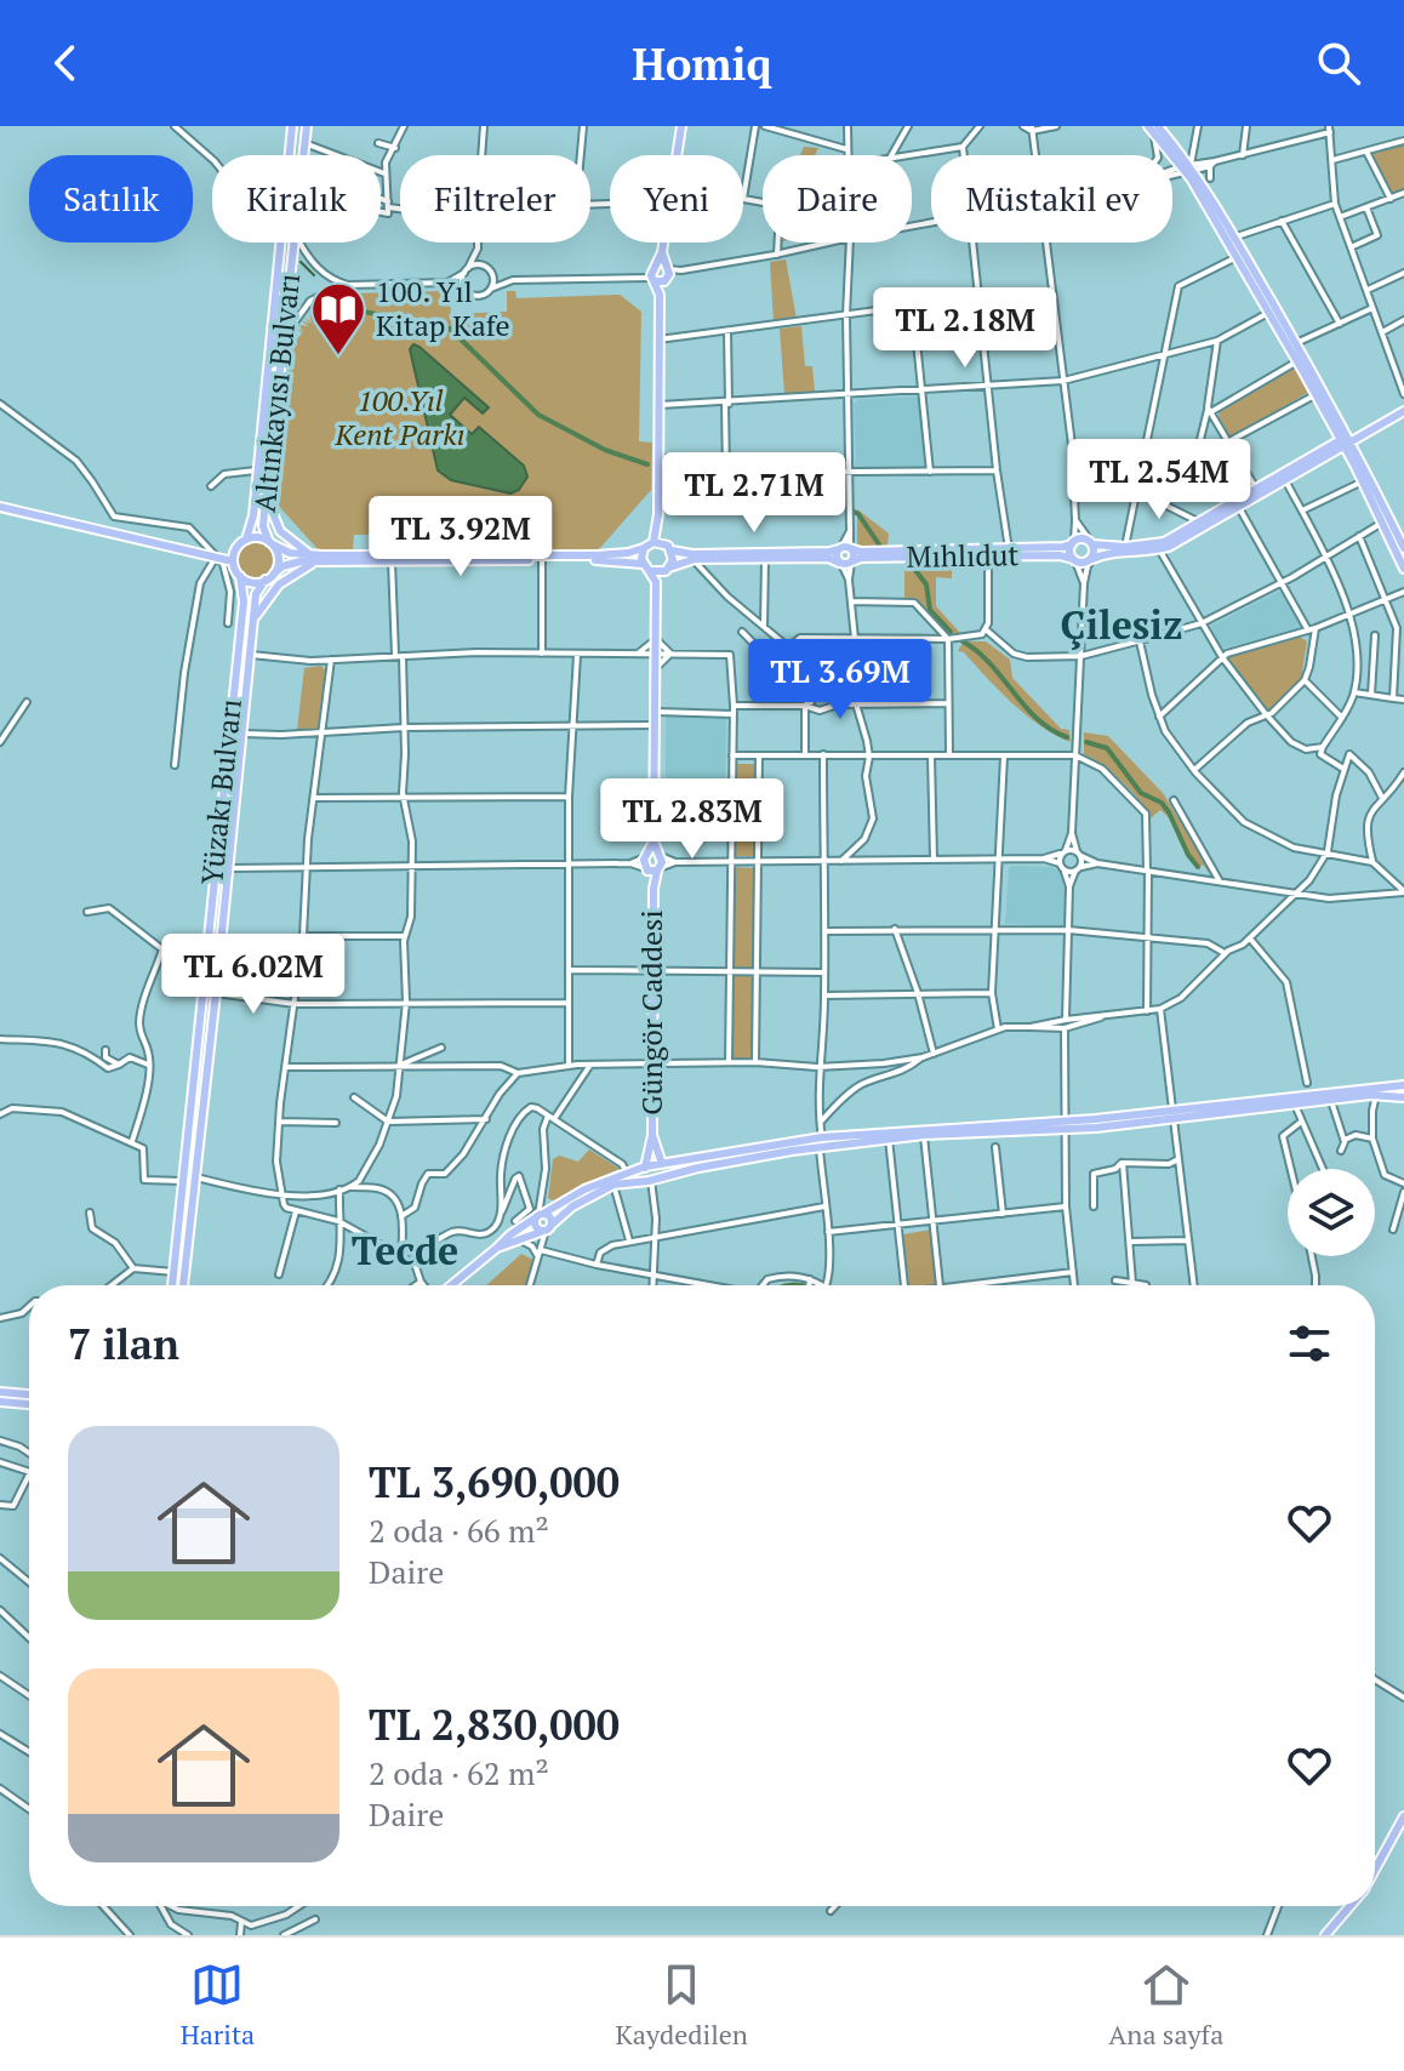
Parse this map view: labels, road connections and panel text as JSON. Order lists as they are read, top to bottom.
{
  "streets": {
    "main road": [
      "Altınkayısı Bulvarı",
      "Mıhlıdut",
      "Yüzakı Bulvarı",
      "Güngör Caddesi"
    ]
  },
  "crossings": [
    ["Altınkayısı Bulvarı", "Yüzakı Bulvarı"]
  ],
  "districts": ["Çilesiz", "Tecde"],
  "parks": ["100.Yıl Kent Parkı"],
  "places": {
    "library": ["100. Yıl Kitap Kafe"]
  },
  "page": {
    "header": "Homiq",
    "chip": [
      "Satılık",
      "Kiralık",
      "Filtreler",
      "Yeni",
      "Daire",
      "Müstakil ev"
    ],
    "price": [
      "TL 2.18M",
      "TL 2.54M",
      "TL 2.71M",
      "TL 3.92M",
      "TL 3.69M",
      "TL 2.83M",
      "TL 6.02M"
    ],
    "heading": "7 ilan",
    "list": [
      {
        "name": "TL 3,690,000",
        "note": "2 oda · 66 m² · Daire"
      },
      {
        "name": "TL 2,830,000",
        "note": "2 oda · 62 m² · Daire"
      }
    ],
    "tabs": ["Harita", "Kaydedilen", "Ana sayfa"]
  }
}
